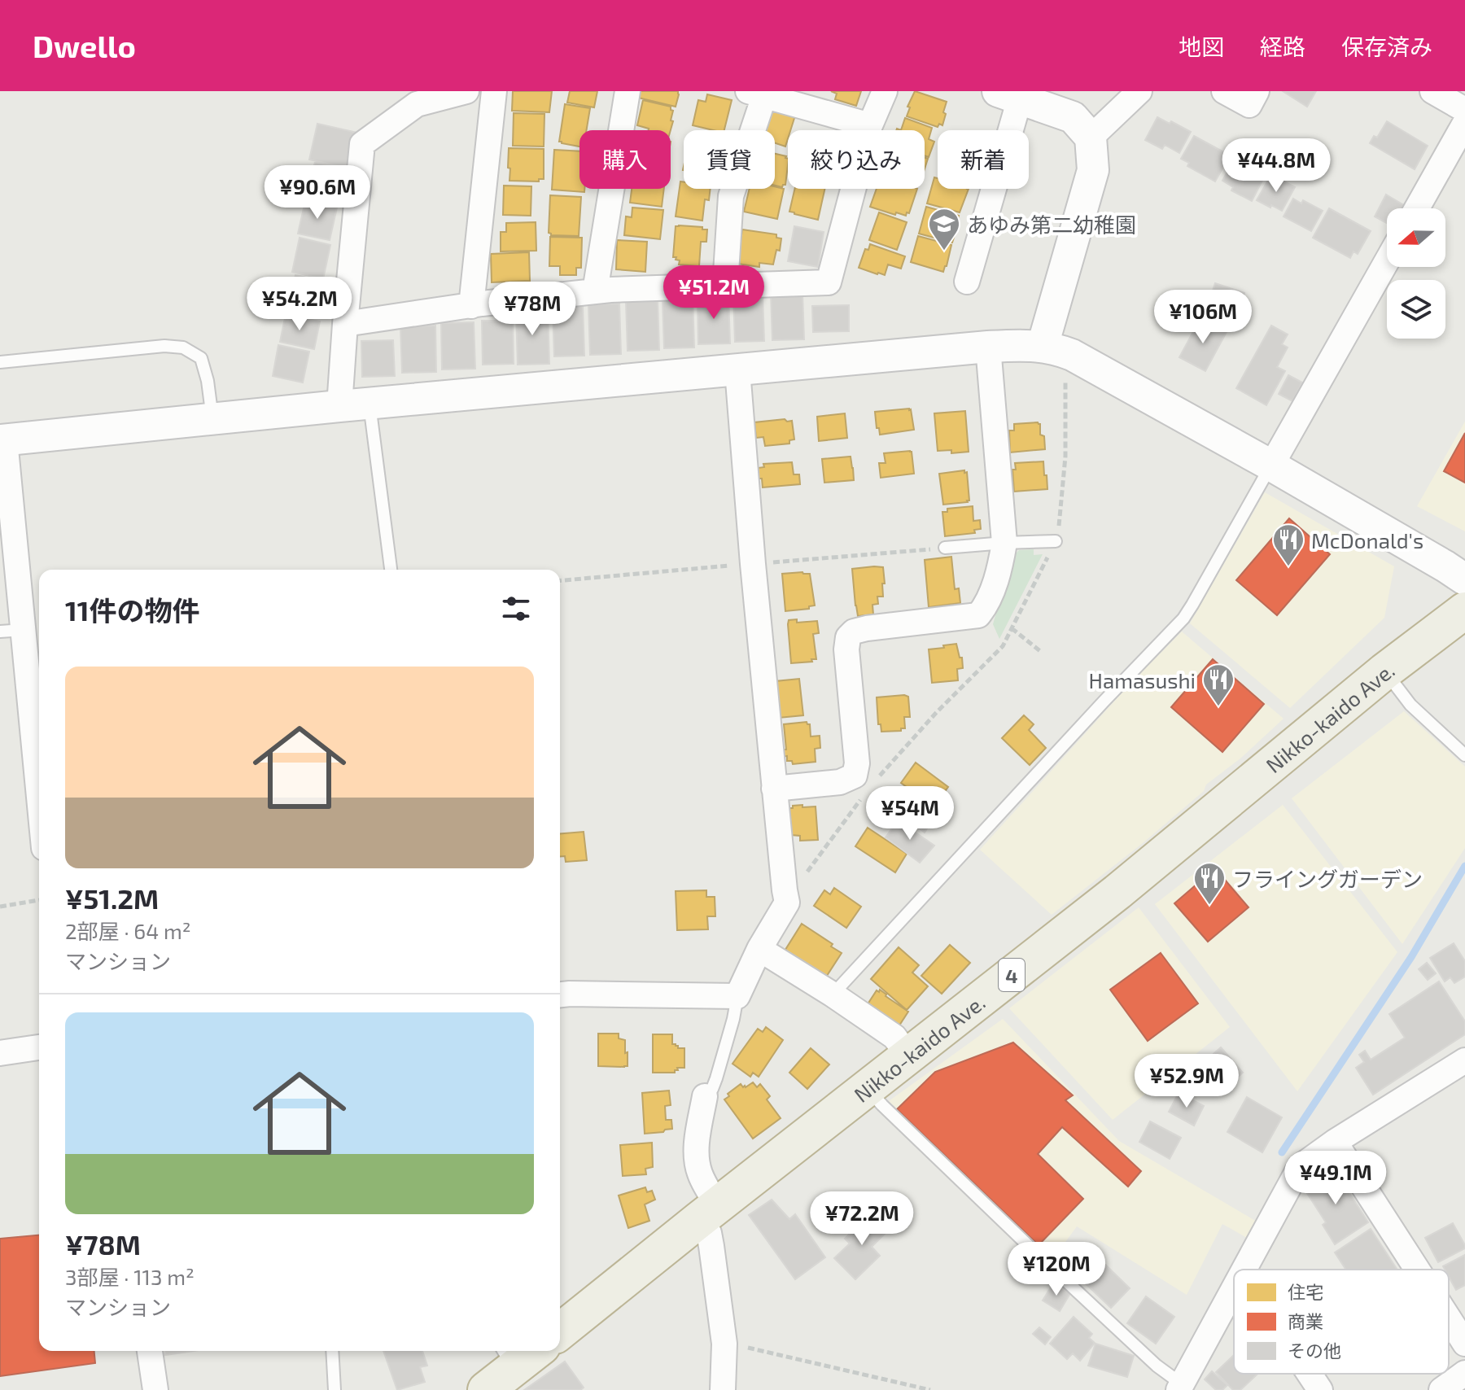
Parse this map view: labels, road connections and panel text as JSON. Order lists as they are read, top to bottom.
{
  "streets": {
    "highway": ["Nikko-kaido Ave.", "4"]
  },
  "places": {
    "school or university": ["あゆみ第二幼稚園"],
    "restaurant": ["McDonald's", "Hamasushi", "フライングガーデン"]
  },
  "legend": ["住宅", "商業", "その他"],
  "north": "left",
  "page": {
    "header": "Dwello",
    "nav": ["地図", "経路", "保存済み"],
    "chip": [
      "購入",
      "賃貸",
      "絞り込み",
      "新着"
    ],
    "price": [
      "¥44.8M",
      "¥90.6M",
      "¥51.2M",
      "¥54.2M",
      "¥78M",
      "¥106M",
      "¥54M",
      "¥52.9M",
      "¥49.1M",
      "¥72.2M",
      "¥120M"
    ],
    "heading": "11件の物件",
    "list": [
      {
        "name": "¥51.2M",
        "note": "2部屋 · 64 m² · マンション"
      },
      {
        "name": "¥78M",
        "note": "3部屋 · 113 m² · マンション"
      }
    ]
  }
}
